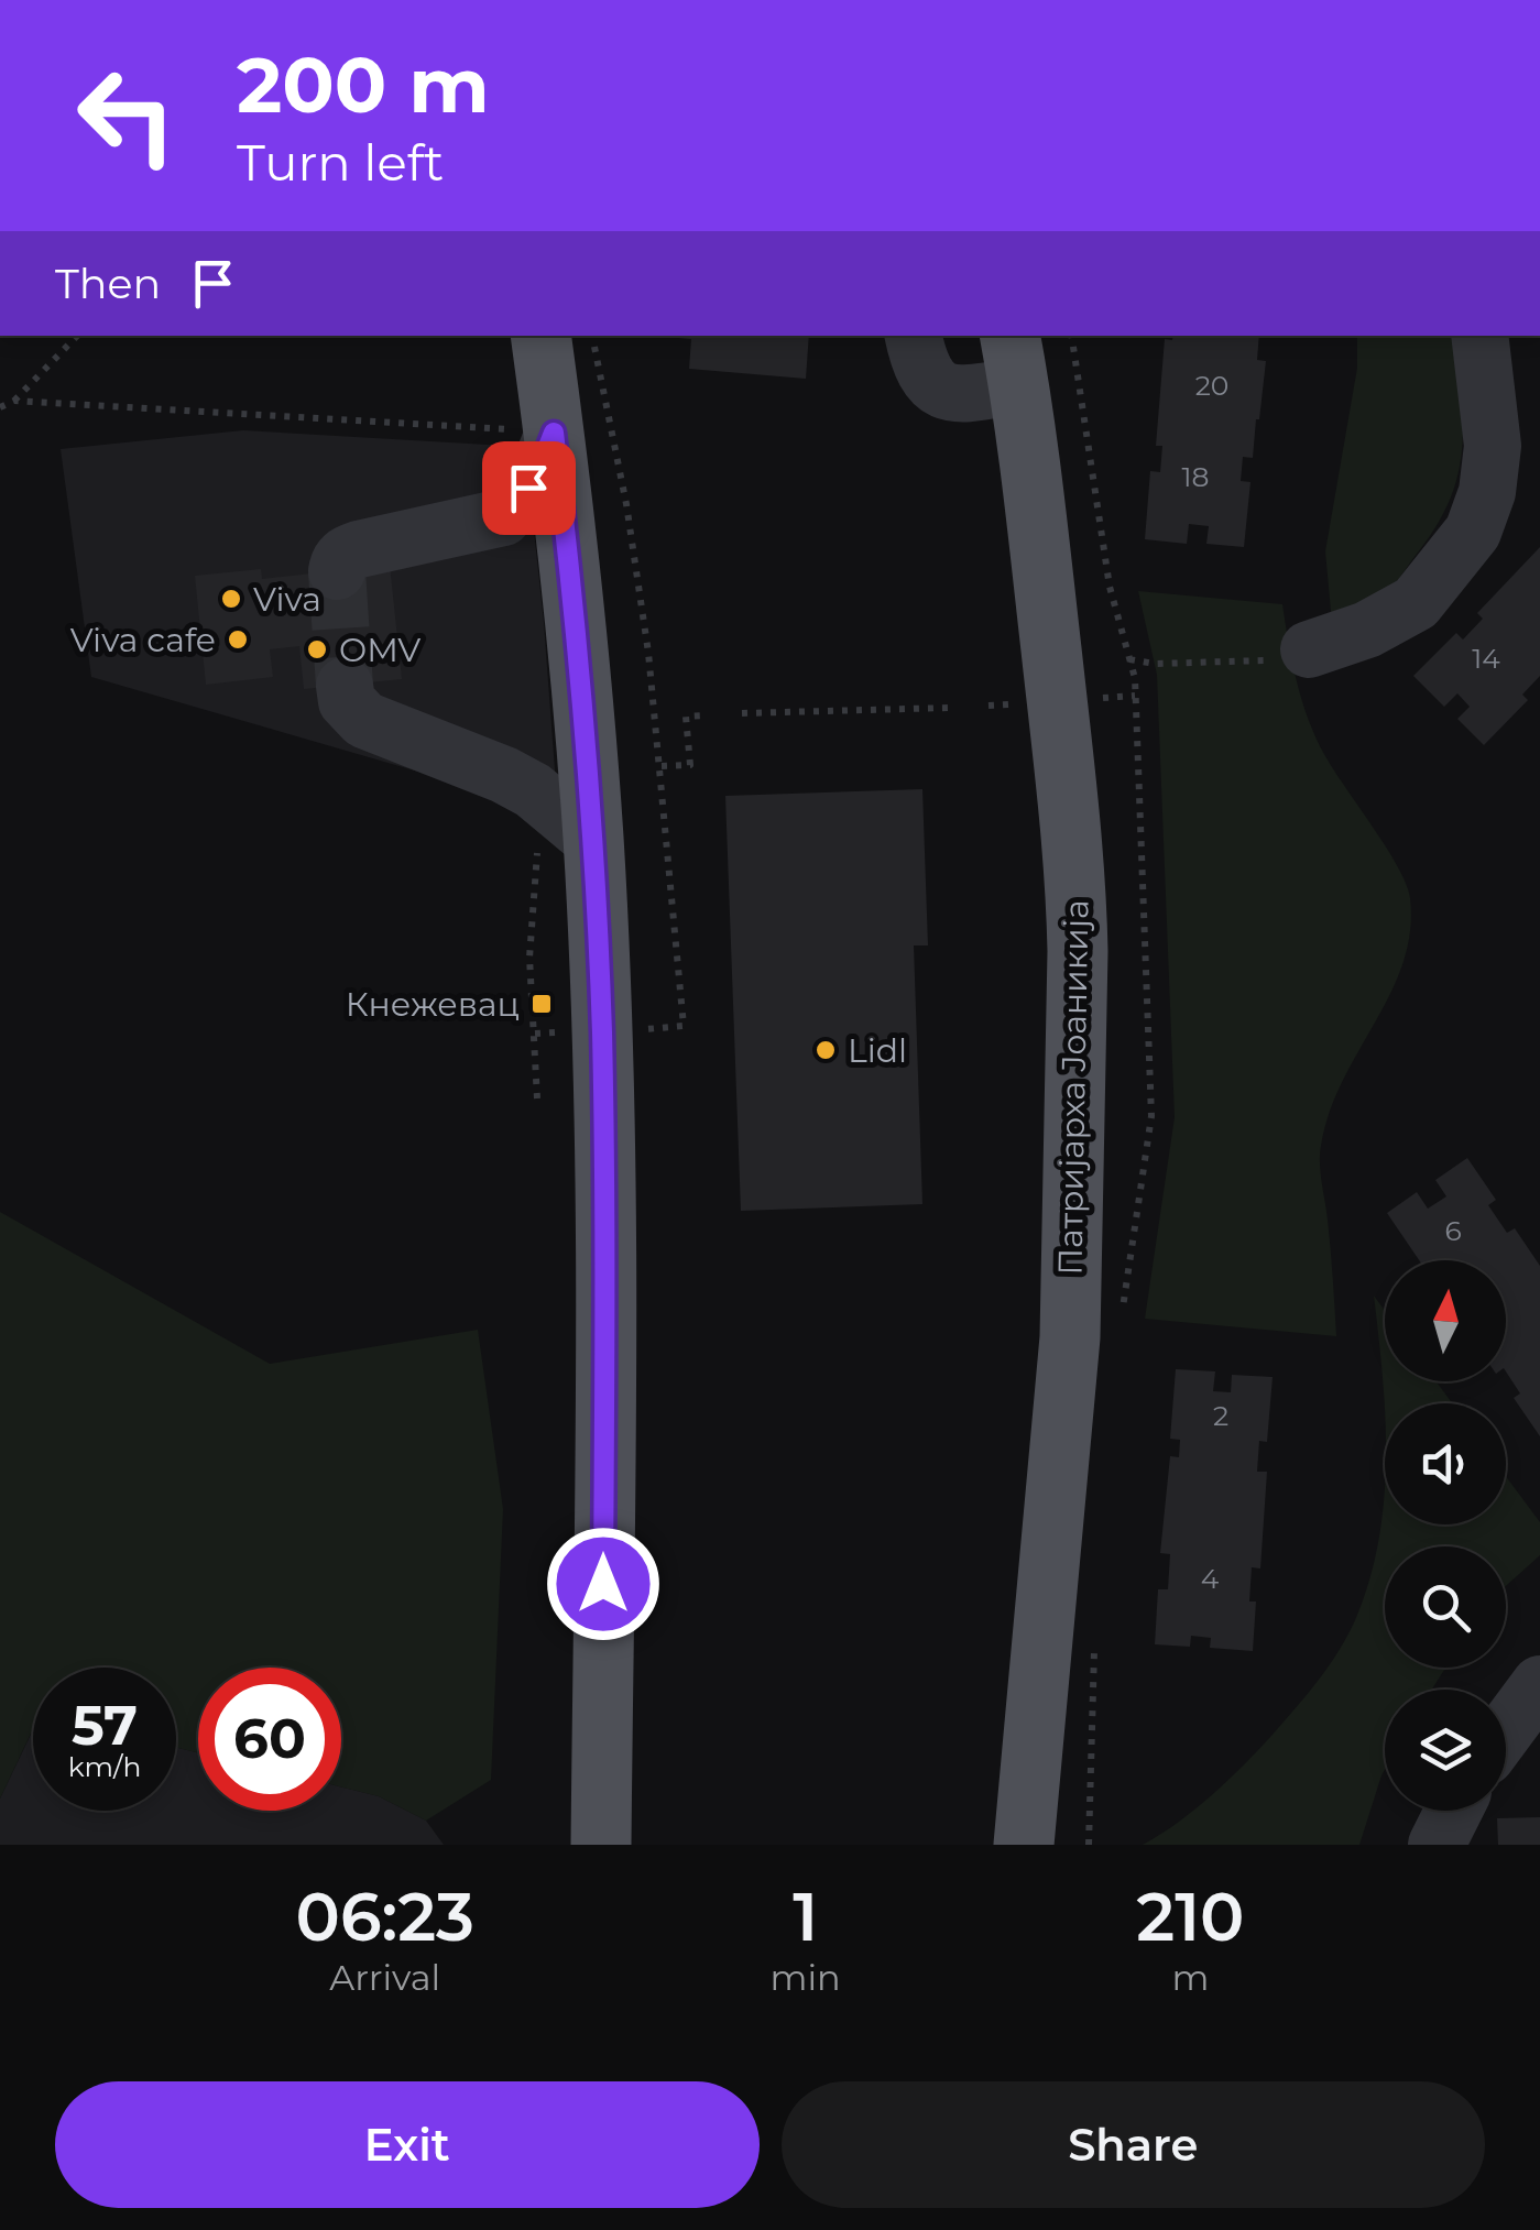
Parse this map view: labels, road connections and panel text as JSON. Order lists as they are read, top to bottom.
{
  "streets": {
    "main road": ["Патријарха Јоаникија"]
  },
  "places": {
    "other": [
      "Viva",
      "Viva cafe",
      "OMV",
      "Lidl"
    ],
    "transit": ["Кнежевац"]
  },
  "house_numbers": [
    "20",
    "18",
    "14",
    "6",
    "2",
    "4"
  ],
  "north": "top",
  "page": {
    "turn": ["200 m", "Turn left"],
    "then": "Then",
    "speed": "57 km/h",
    "limit": "60",
    "eta": [
      "06:23",
      "Arrival",
      "1",
      "min",
      "210",
      "m"
    ],
    "buttons": ["Exit", "Share"]
  }
}
